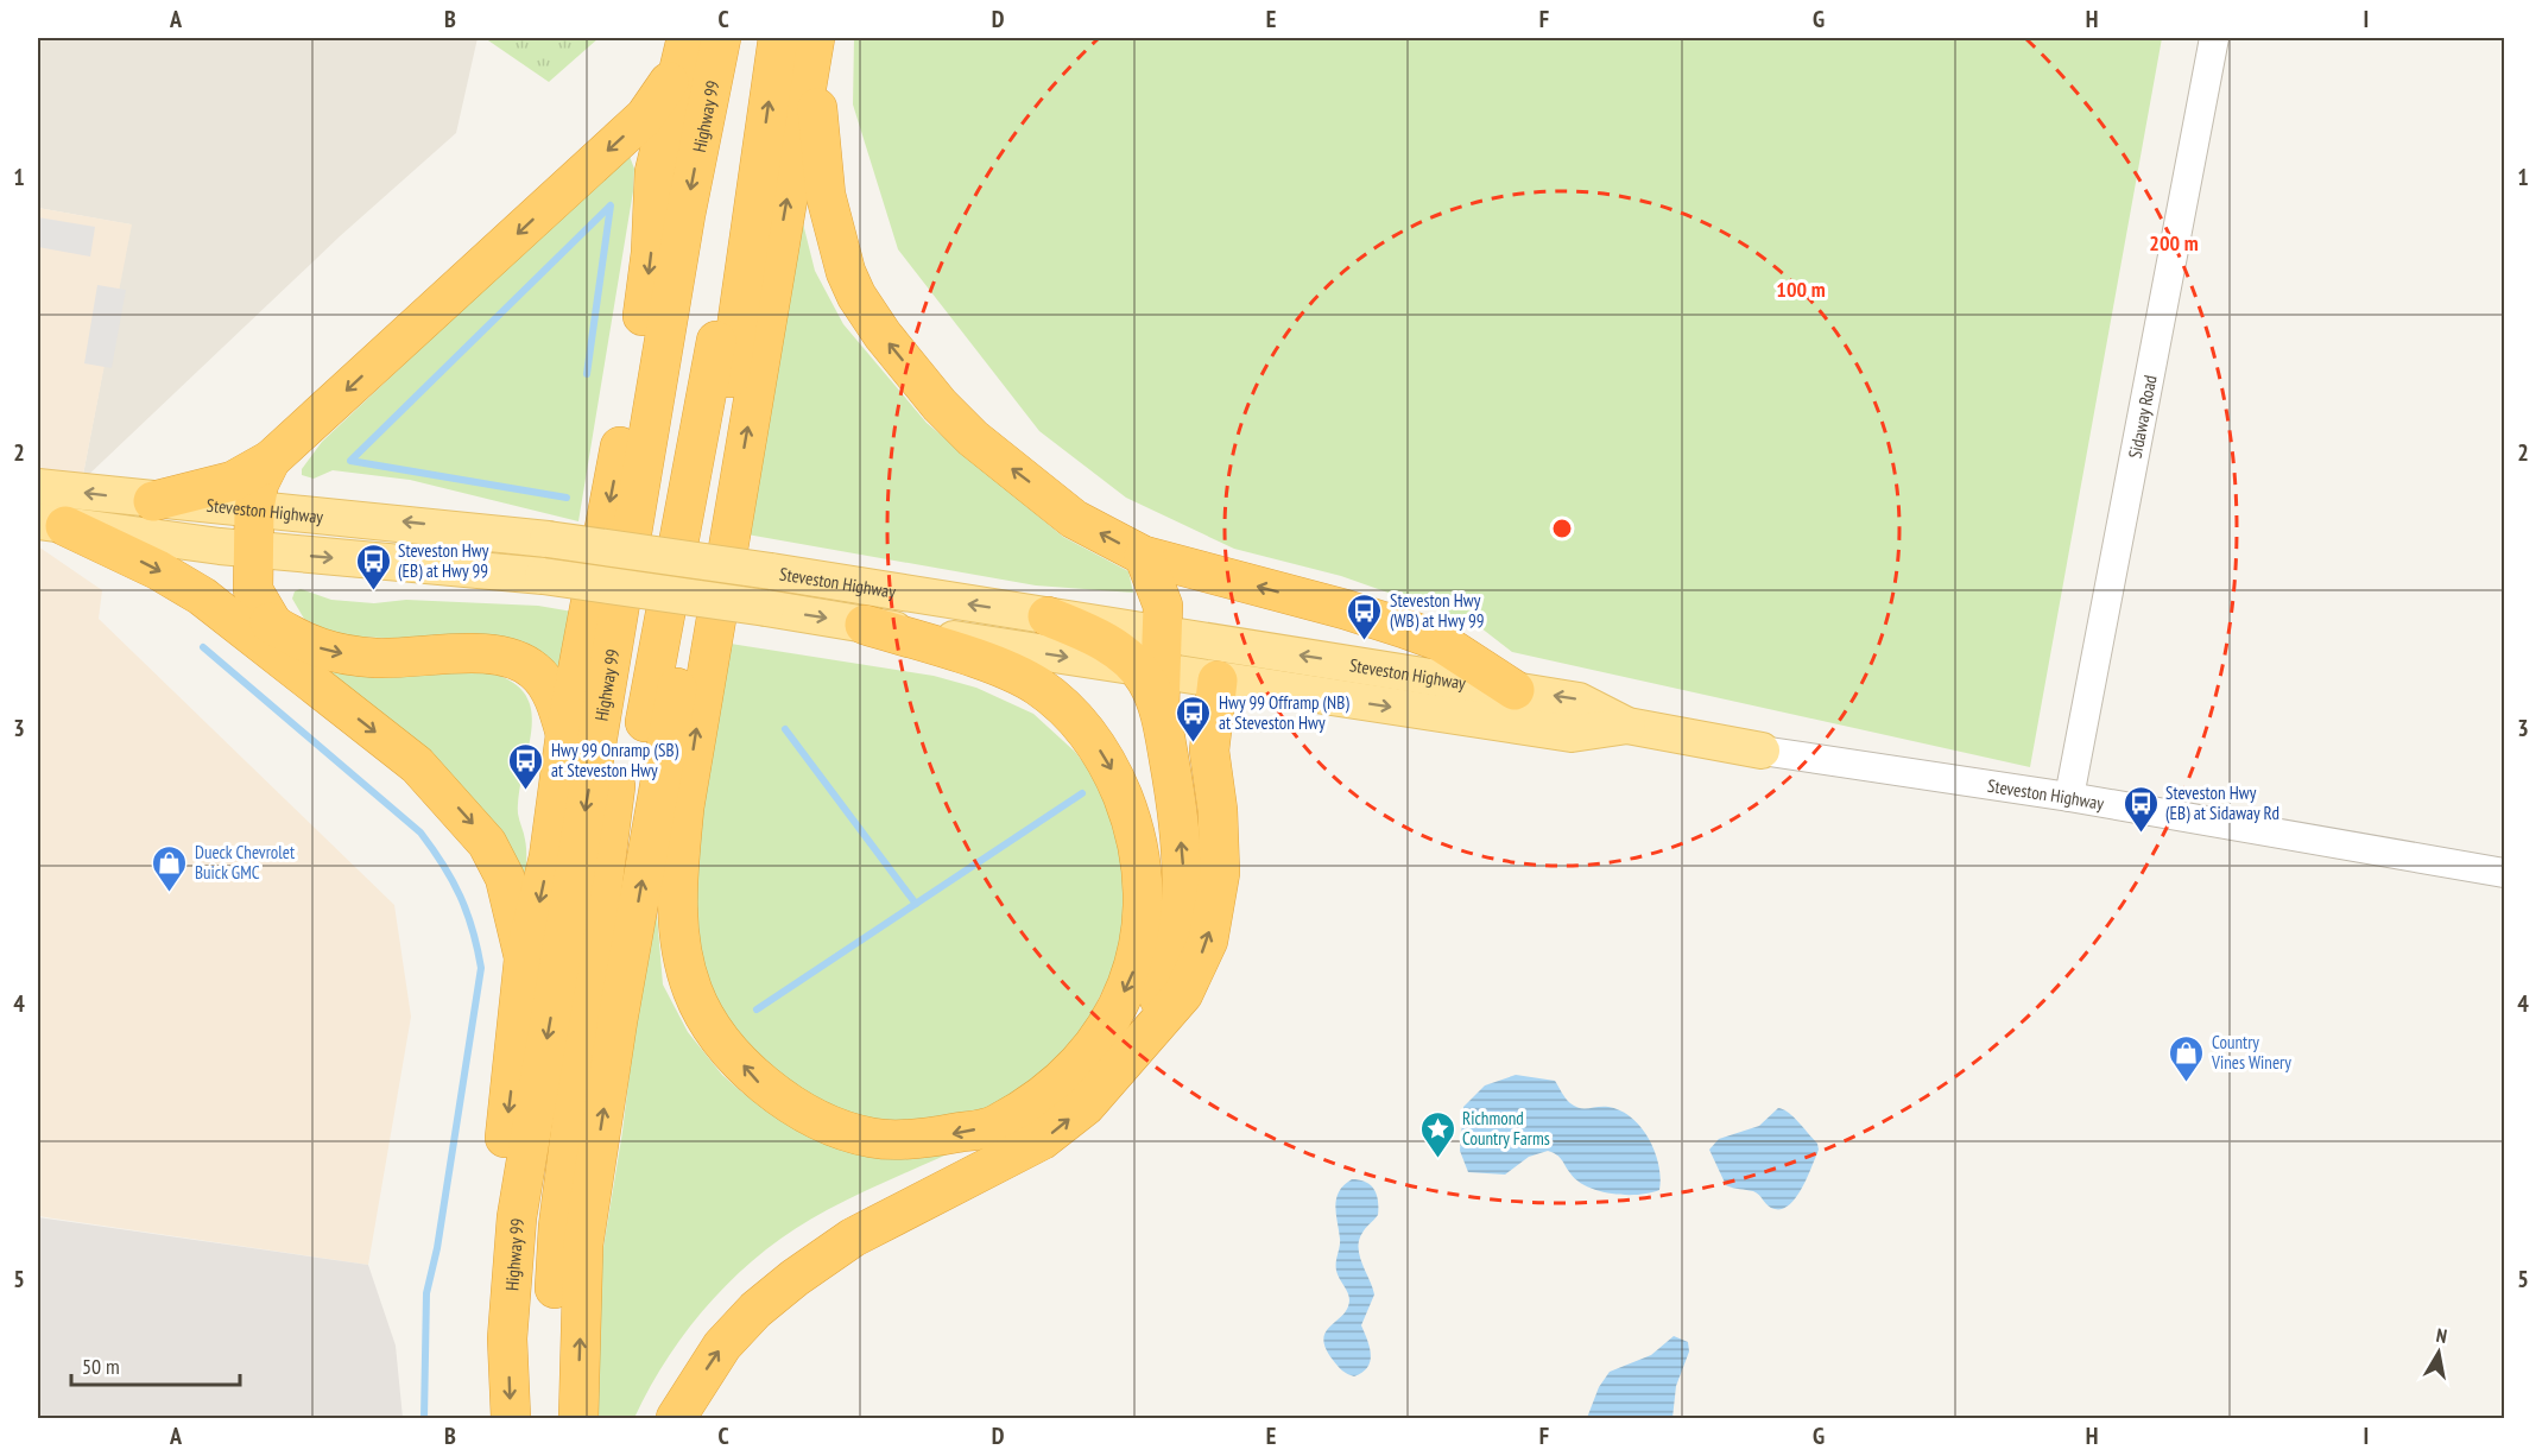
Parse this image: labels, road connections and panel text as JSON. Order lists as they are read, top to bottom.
{
  "streets": {
    "highway": ["Highway 99"],
    "main road": ["Steveston Highway"],
    "street": ["Sidaway Road"]
  },
  "crossings": [
    ["Sidaway Road", "Steveston Highway"]
  ],
  "places": {
    "bus stop": [
      "Steveston Hwy (EB) at Hwy 99",
      "Steveston Hwy (WB) at Hwy 99",
      "Hwy 99 Offramp (NB) at Steveston Hwy",
      "Hwy 99 Onramp (SB) at Steveston Hwy",
      "Steveston Hwy (EB) at Sidaway Rd"
    ],
    "shop": ["Dueck Chevrolet Buick GMC", "Country Vines Winery"],
    "place": ["Richmond Country Farms"]
  },
  "scale_bar": "50 m",
  "north": "top",
  "grid": {
    "columns": [
      "A",
      "B",
      "C",
      "D",
      "E",
      "F",
      "G",
      "H",
      "I"
    ],
    "rows": [
      "1",
      "2",
      "3",
      "4",
      "5"
    ]
  },
  "rings": ["200 m", "100 m"]
}
